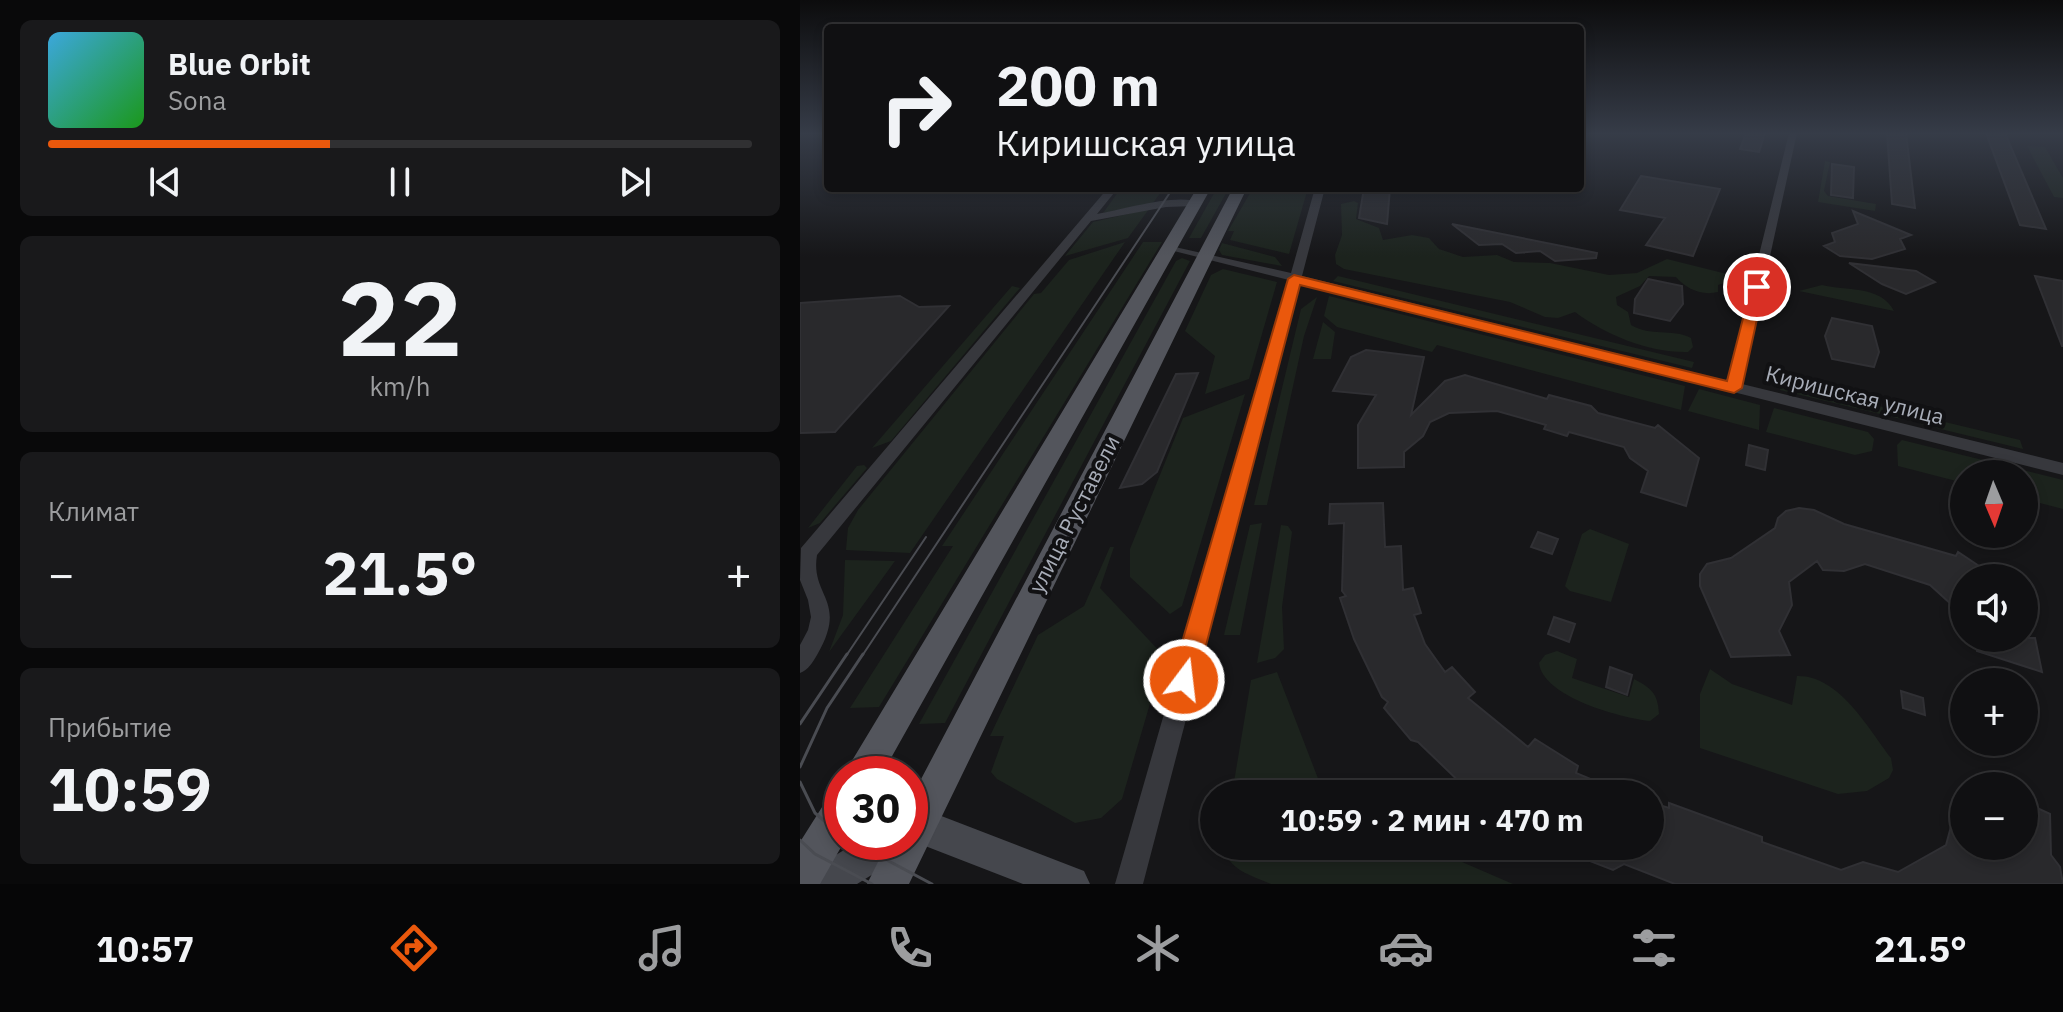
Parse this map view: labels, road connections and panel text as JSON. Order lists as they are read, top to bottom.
{
  "streets": {
    "main road": ["улица Руставели"],
    "street": ["Киришская улица"]
  },
  "crossings": [
    ["Киришская улица", "улица Руставели"]
  ],
  "north": "bottom",
  "page": {
    "turn": ["200 m", "Киришская улица"],
    "song": ["Blue Orbit", "Sona"],
    "tile": [
      ["22", "km/h"],
      "Климат",
      ["Прибытие", "10:59"]
    ],
    "map_buttons": ["+", "−"],
    "heat": ["−", "21.5°", "+"],
    "limit": "30",
    "trip": "10:59 · 2 мин · 470 m",
    "tabs": ["10:57", "21.5°"]
  }
}
